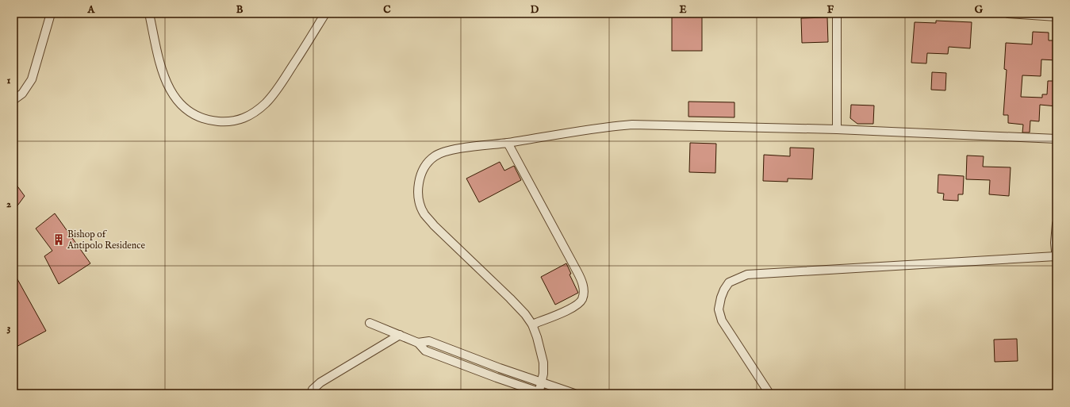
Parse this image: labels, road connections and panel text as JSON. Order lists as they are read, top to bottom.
{
  "places": {
    "building": ["Bishop of Antipolo Residence"]
  },
  "grid": {
    "columns": [
      "A",
      "B",
      "C",
      "D",
      "E",
      "F",
      "G"
    ],
    "rows": ["1", "2", "3"]
  }
}
